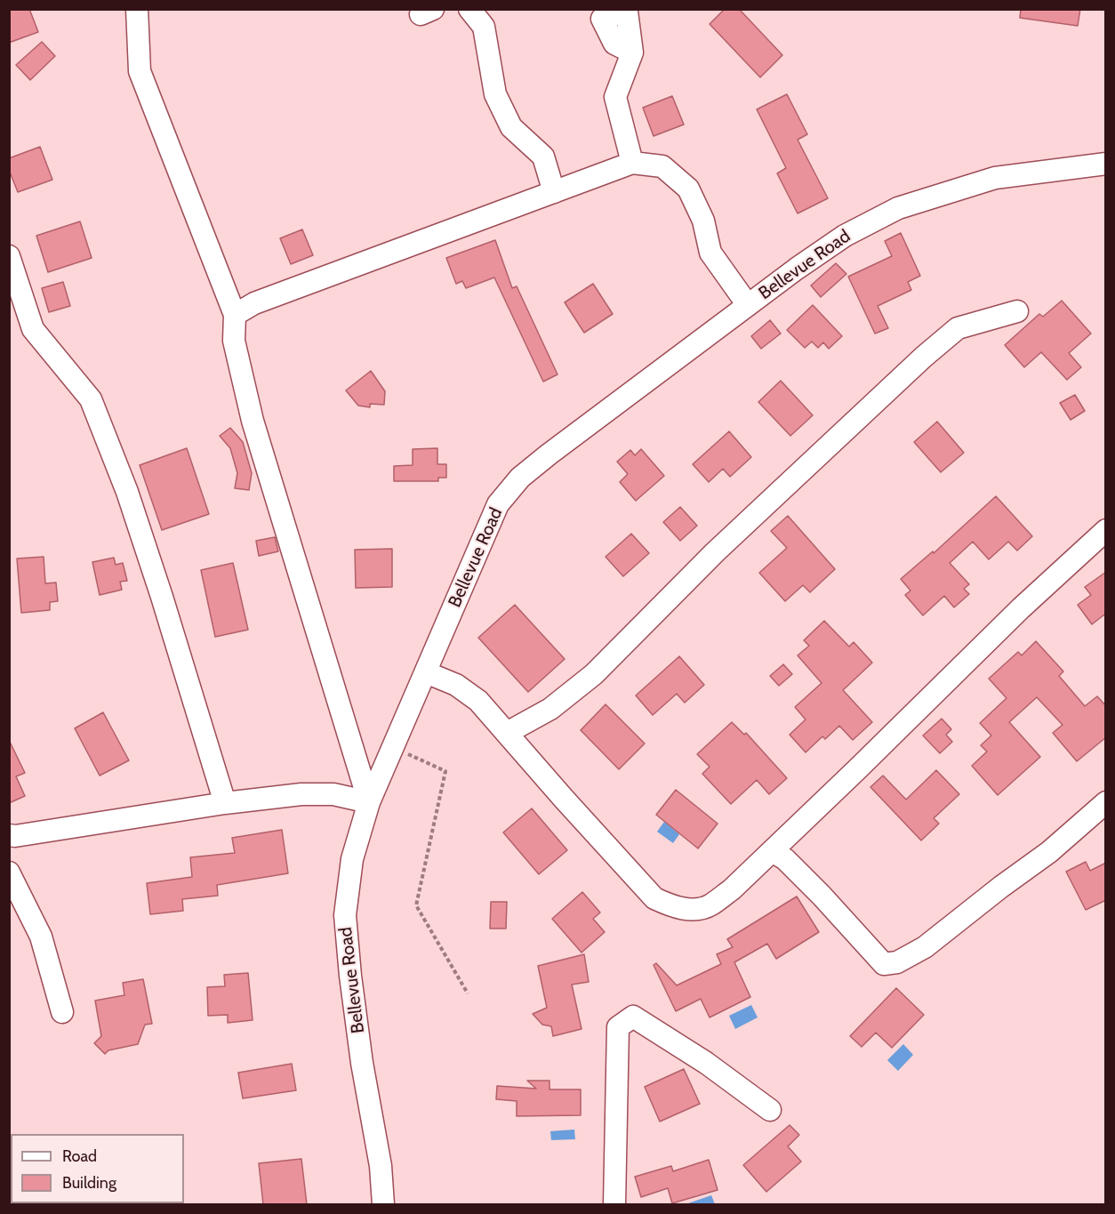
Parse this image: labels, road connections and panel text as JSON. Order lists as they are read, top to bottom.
{
  "streets": {
    "street": ["Bellevue Road"]
  },
  "legend": ["Road", "Building"]
}
